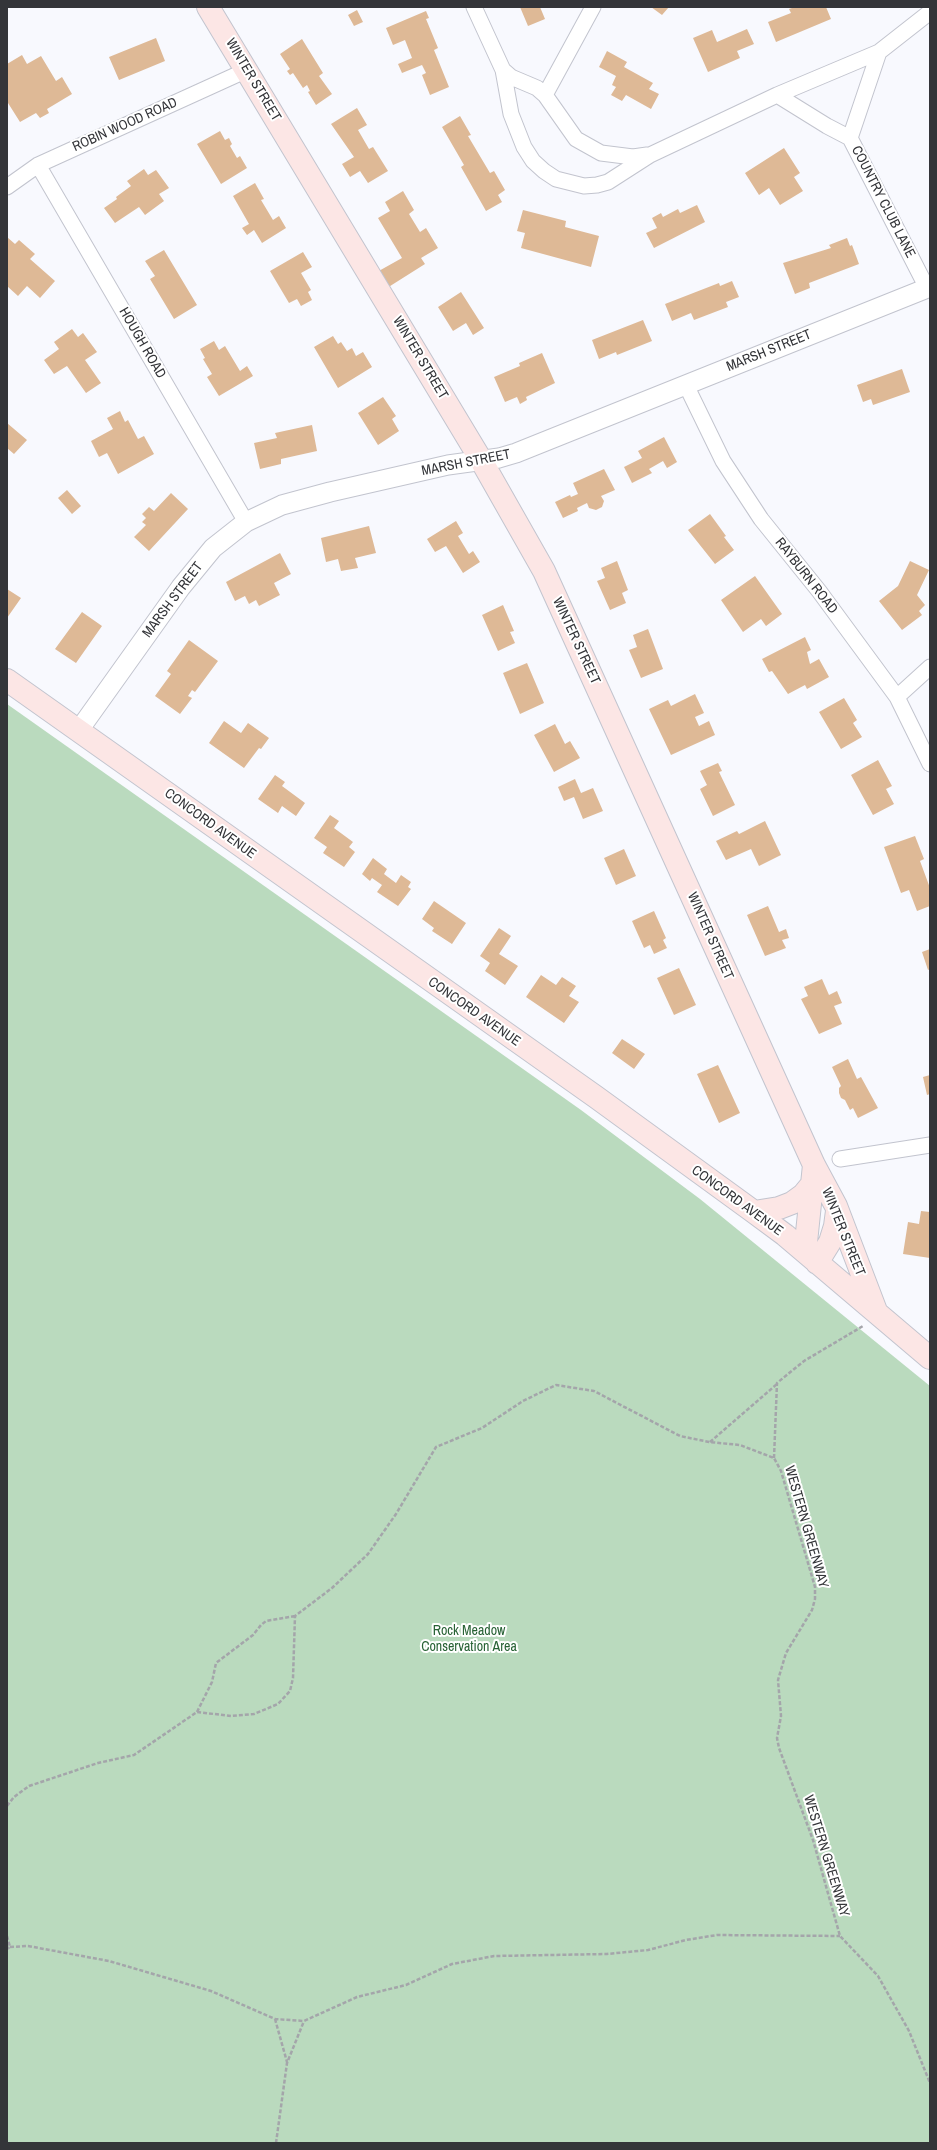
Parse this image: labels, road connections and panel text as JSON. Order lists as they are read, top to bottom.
{
  "streets": {
    "main road": ["WINTER STREET", "CONCORD AVENUE"],
    "street": [
      "ROBIN WOOD ROAD",
      "COUNTRY CLUB LANE",
      "HOUGH ROAD",
      "MARSH STREET",
      "RAYBURN ROAD"
    ],
    "path": ["WESTERN GREENWAY"]
  },
  "crossings": [
    ["WINTER STREET", "ROBIN WOOD ROAD"],
    ["WINTER STREET", "MARSH STREET"],
    ["WINTER STREET", "CONCORD AVENUE"],
    ["ROBIN WOOD ROAD", "HOUGH ROAD"],
    ["COUNTRY CLUB LANE", "MARSH STREET"],
    ["HOUGH ROAD", "MARSH STREET"],
    ["MARSH STREET", "RAYBURN ROAD"],
    ["MARSH STREET", "CONCORD AVENUE"]
  ],
  "parks": ["Rock Meadow Conservation Area"]
}
